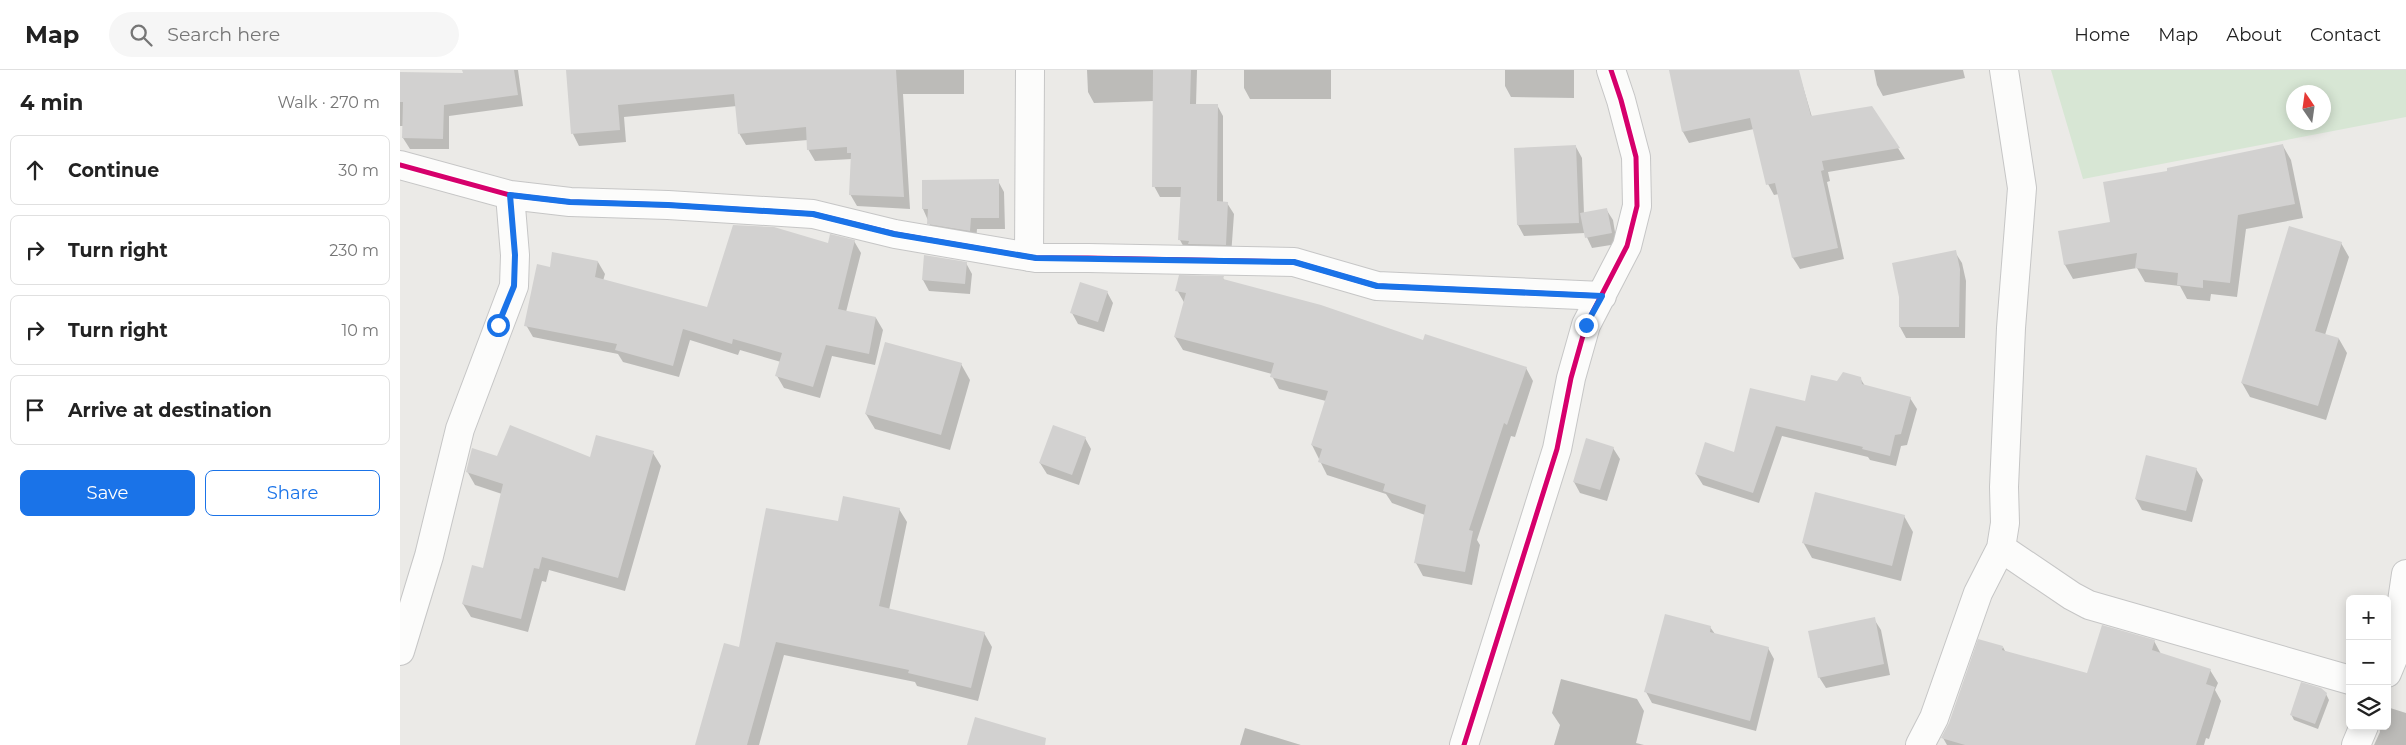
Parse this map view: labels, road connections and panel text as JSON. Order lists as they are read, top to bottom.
{
  "north": "top",
  "page": {
    "header": "Map",
    "search": "Search here",
    "nav": [
      "Home",
      "Map",
      "About",
      "Contact"
    ],
    "heading": ["4 min", "Walk · 270 m"],
    "list": [
      ["Continue", "30 m"],
      ["Turn right", "230 m"],
      ["Turn right", "10 m"],
      "Arrive at destination"
    ],
    "buttons": ["Save", "Share"],
    "map_buttons": ["+", "−"]
  }
}
